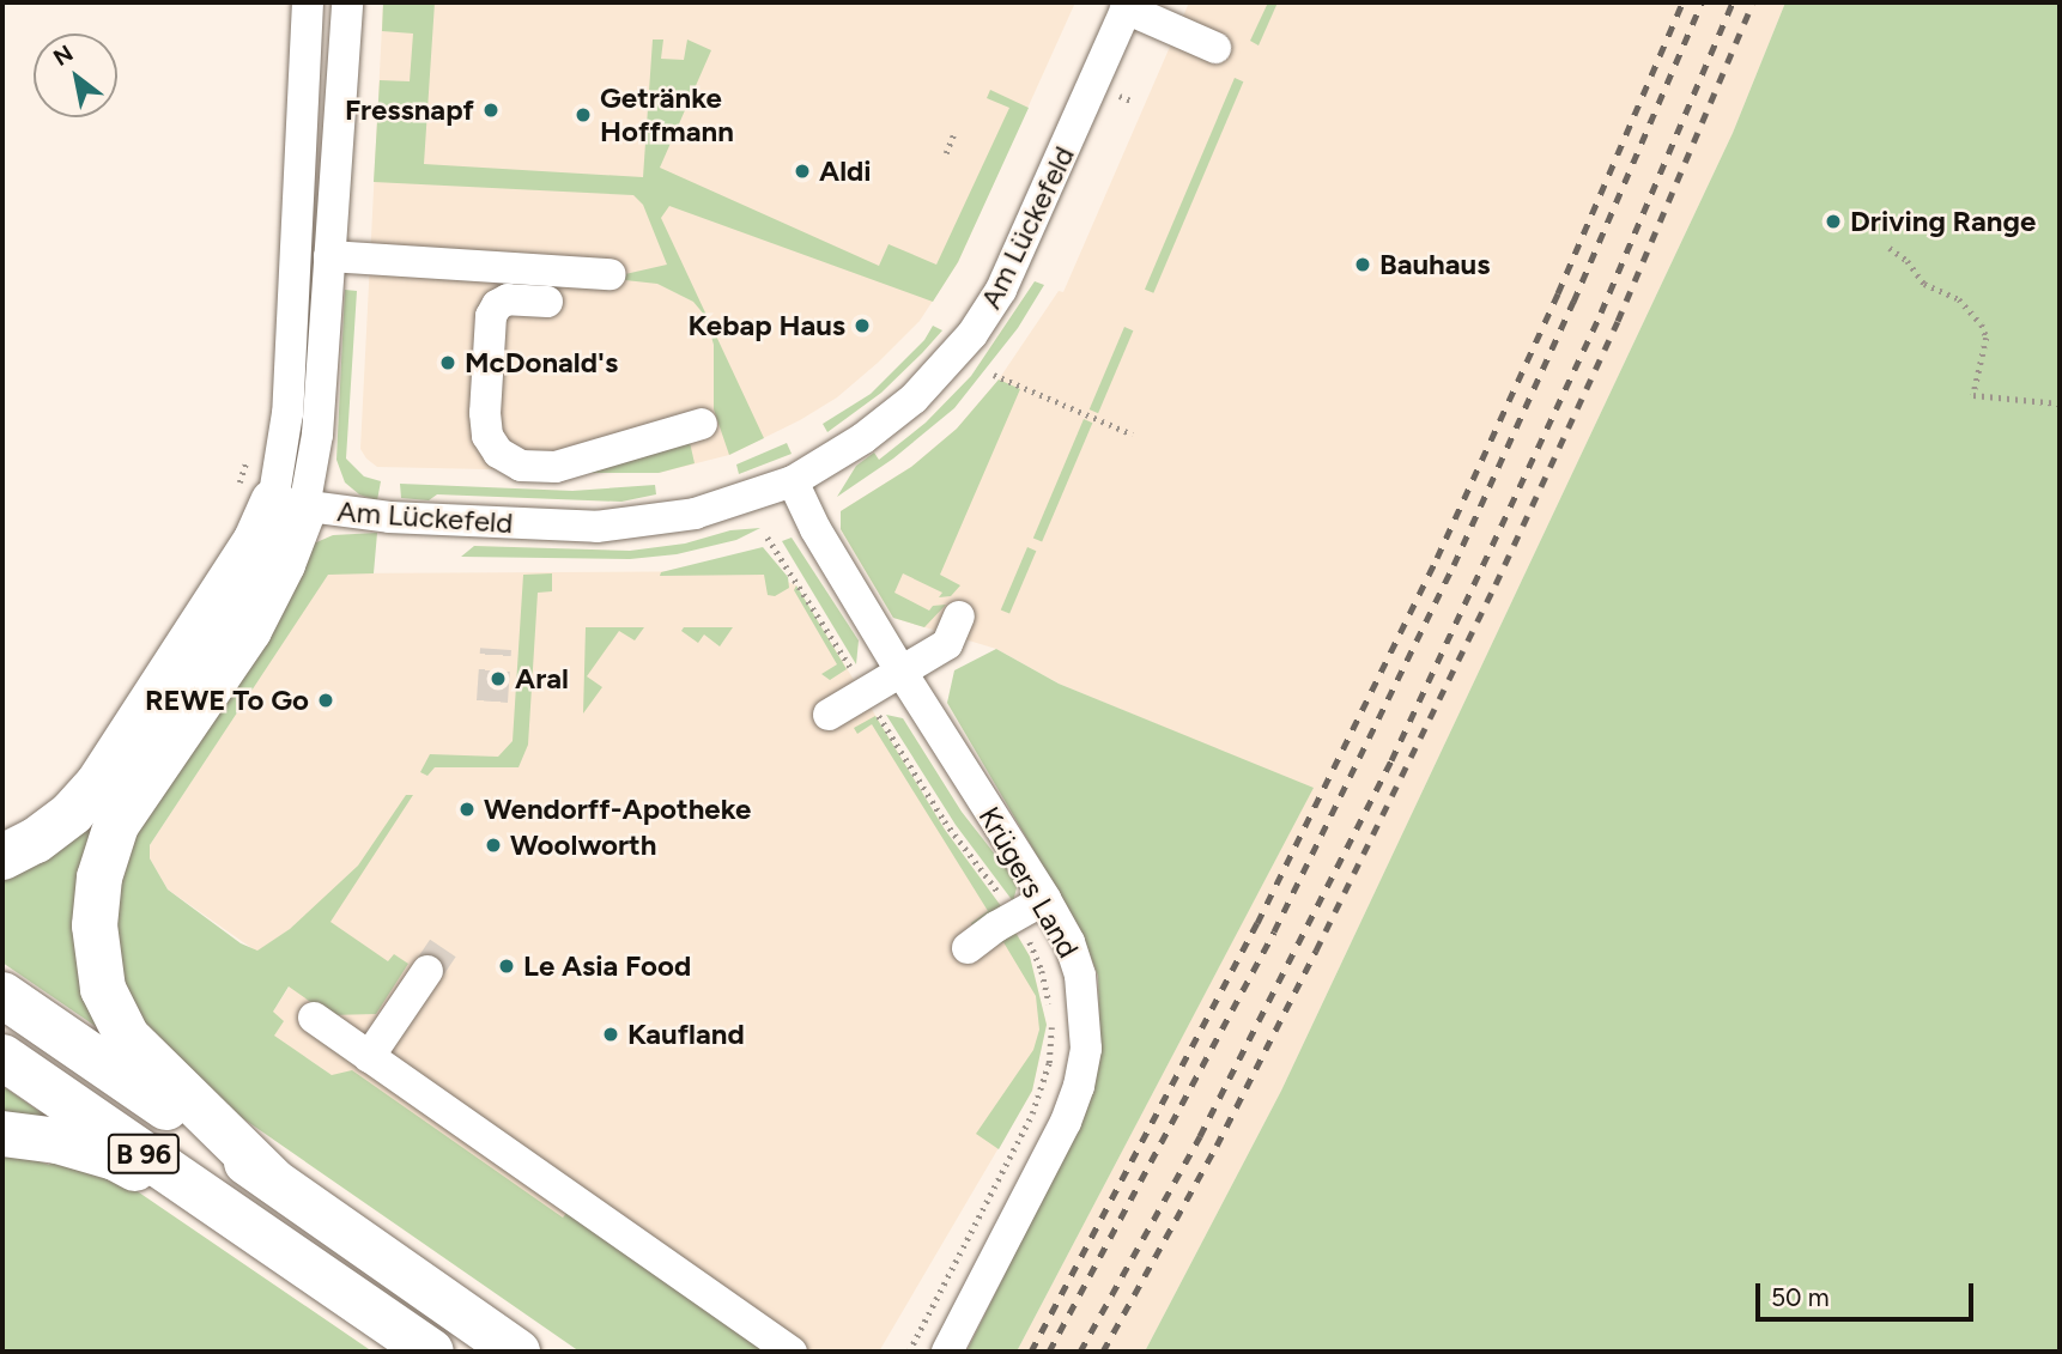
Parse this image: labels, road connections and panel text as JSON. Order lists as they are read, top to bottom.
{
  "streets": {
    "highway": ["B 96"],
    "street": ["Am Lückefeld", "Krügers Land"]
  },
  "crossings": [
    ["Am Lückefeld", "Krügers Land"]
  ],
  "places": [
    "Fressnapf",
    "Getränke Hoffmann",
    "Aldi",
    "Driving Range",
    "Bauhaus",
    "Kebap Haus",
    "McDonald's",
    "Aral",
    "REWE To Go",
    "Wendorff-Apotheke",
    "Woolworth",
    "Le Asia Food",
    "Kaufland"
  ],
  "scale_bar": "50 m",
  "north": "top left"
}
